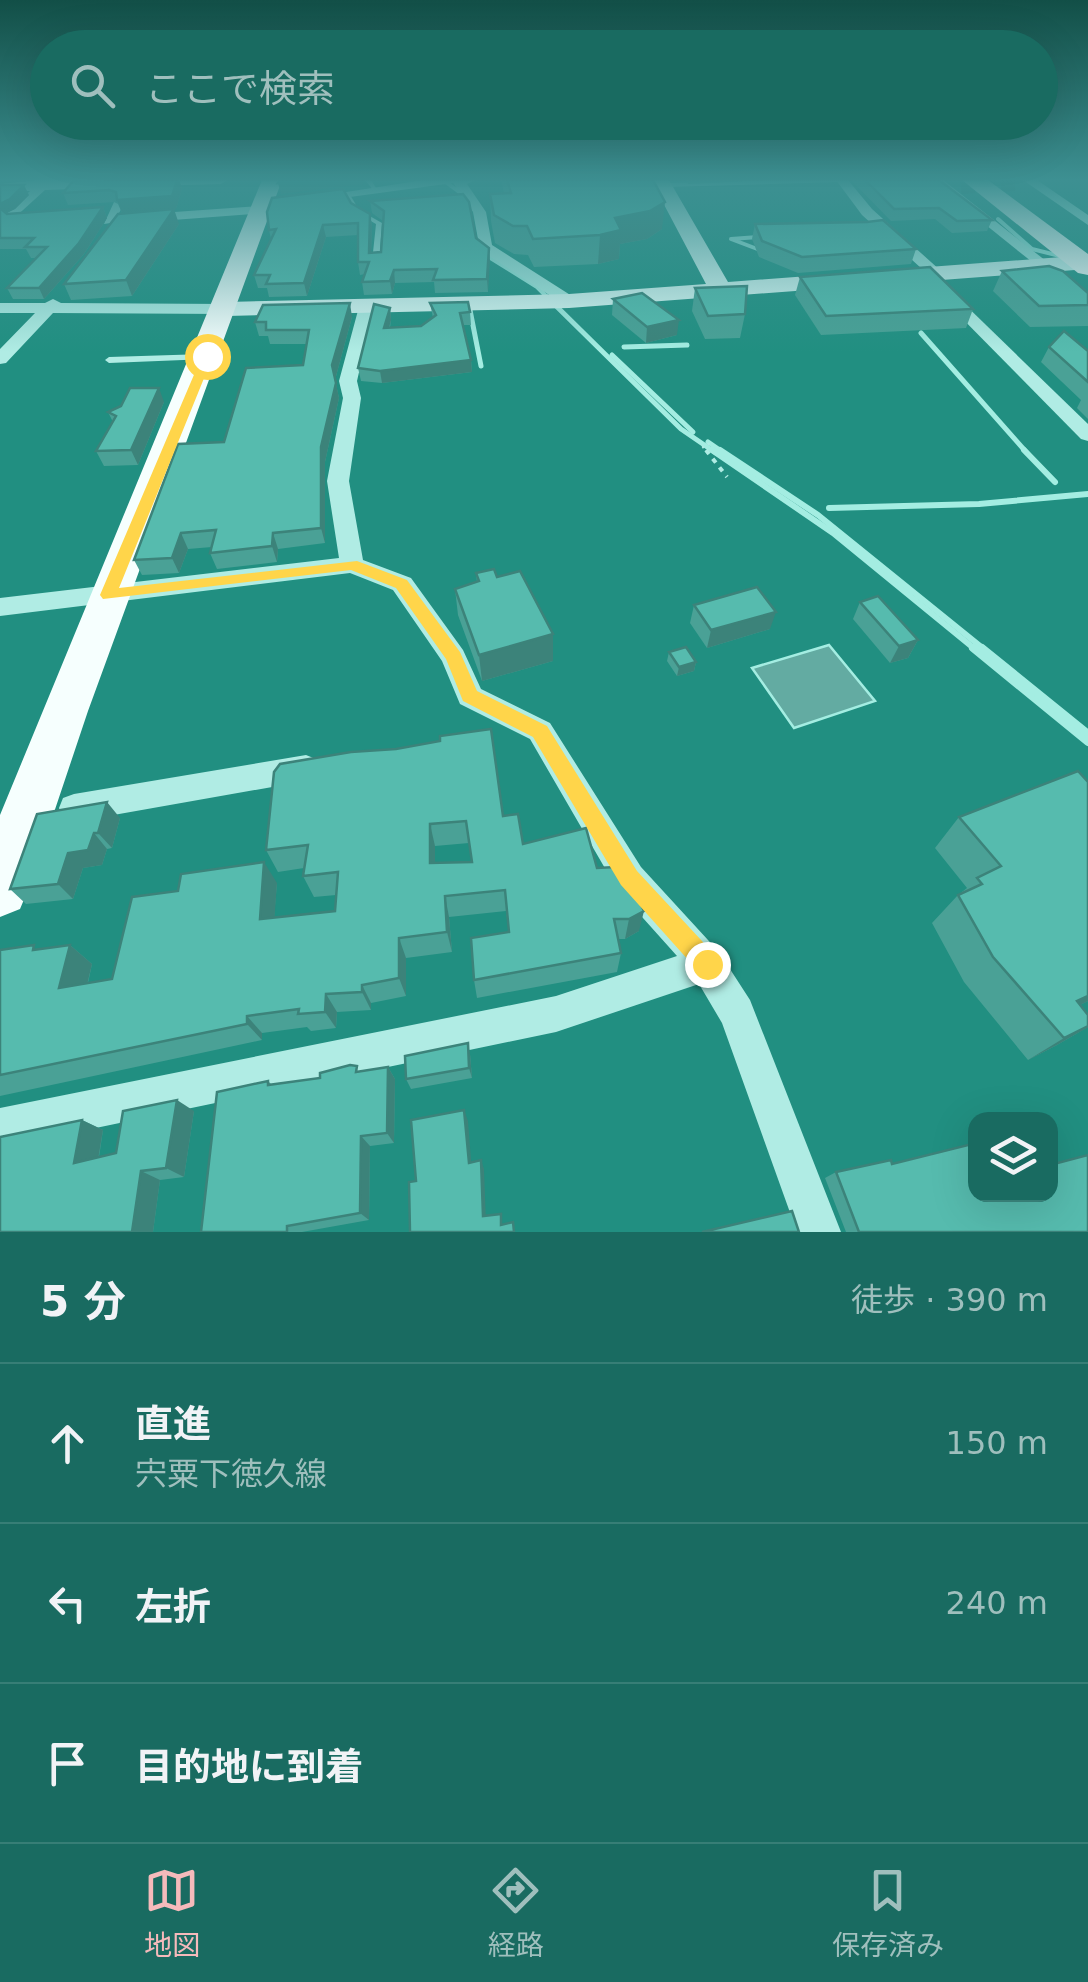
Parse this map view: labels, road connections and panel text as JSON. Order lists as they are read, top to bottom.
{
  "page": {
    "search": "ここで検索",
    "heading": ["5 分", "徒歩 · 390 m"],
    "list": [
      ["直進", "宍粟下徳久線", "150 m"],
      ["左折", "240 m"],
      "目的地に到着"
    ],
    "nav": ["地図", "経路", "保存済み"]
  }
}
